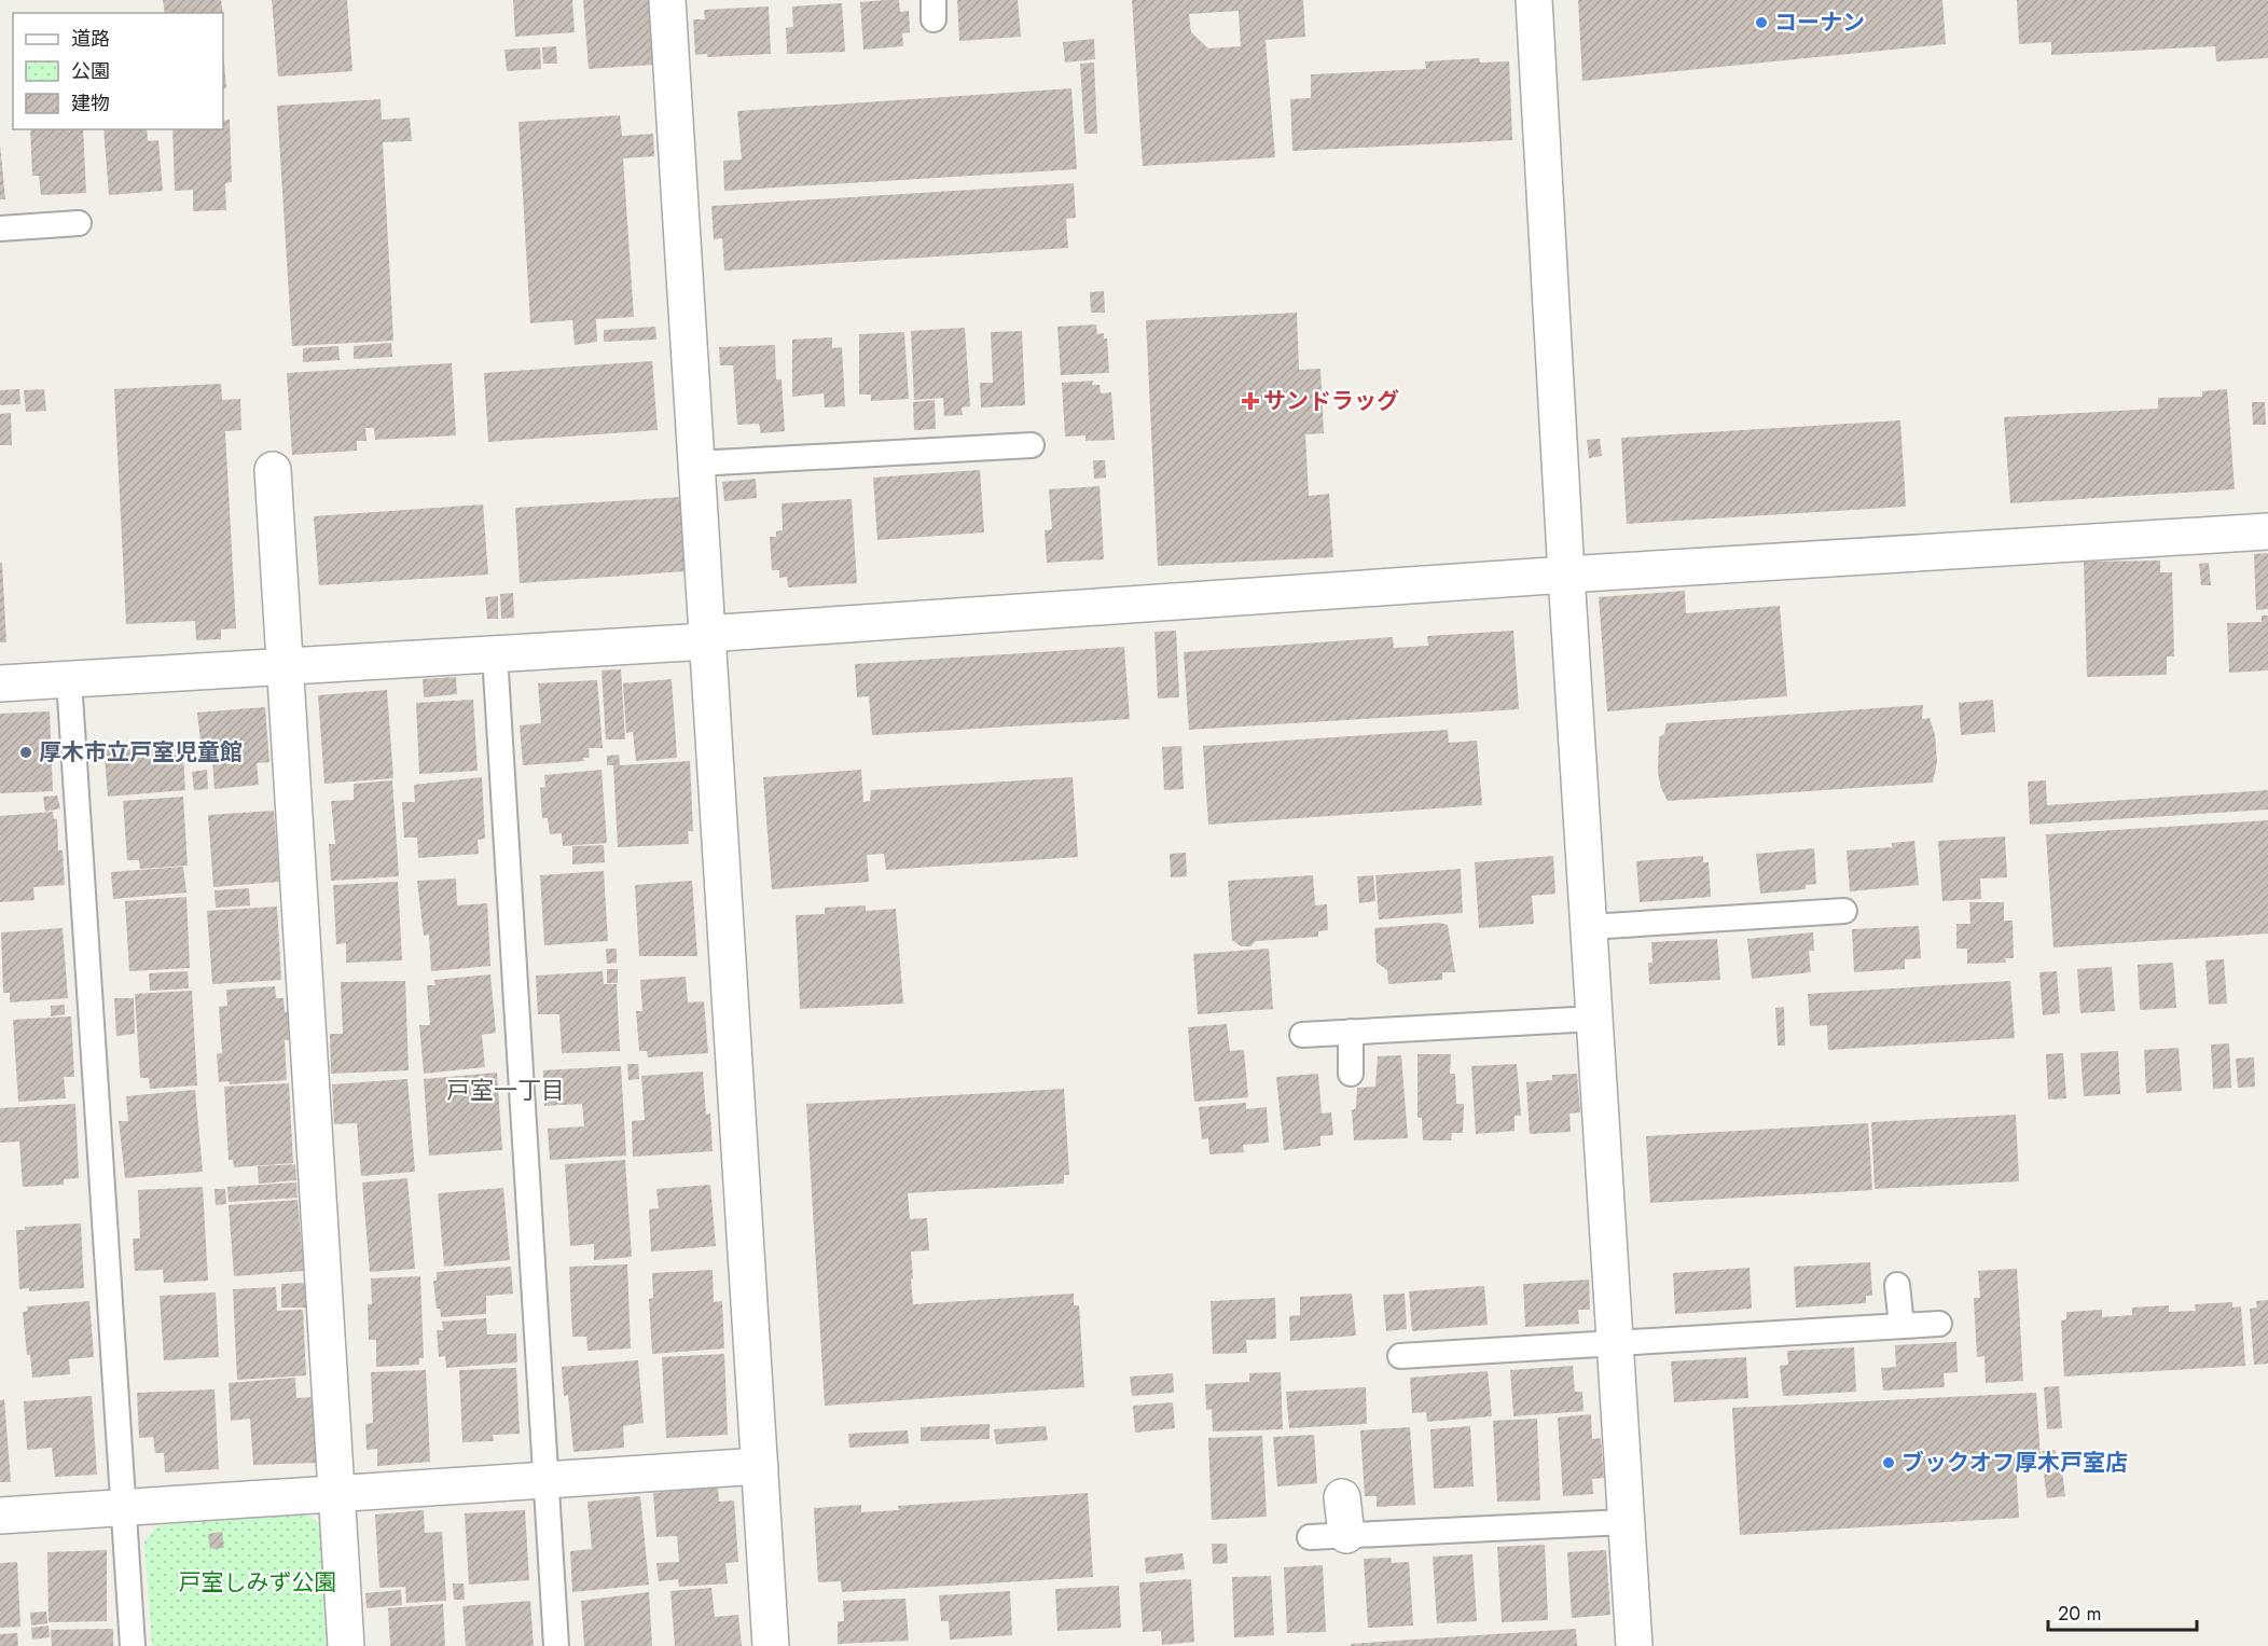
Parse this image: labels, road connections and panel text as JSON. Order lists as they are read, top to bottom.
{
  "districts": ["戸室一丁目"],
  "parks": ["戸室しみず公園"],
  "places": {
    "other": ["コーナン", "厚木市立戸室児童館", "ブックオフ厚木戸室店"],
    "health": ["サンドラッグ"]
  },
  "legend": ["道路", "公園", "建物"],
  "scale_bar": "20 m"
}
